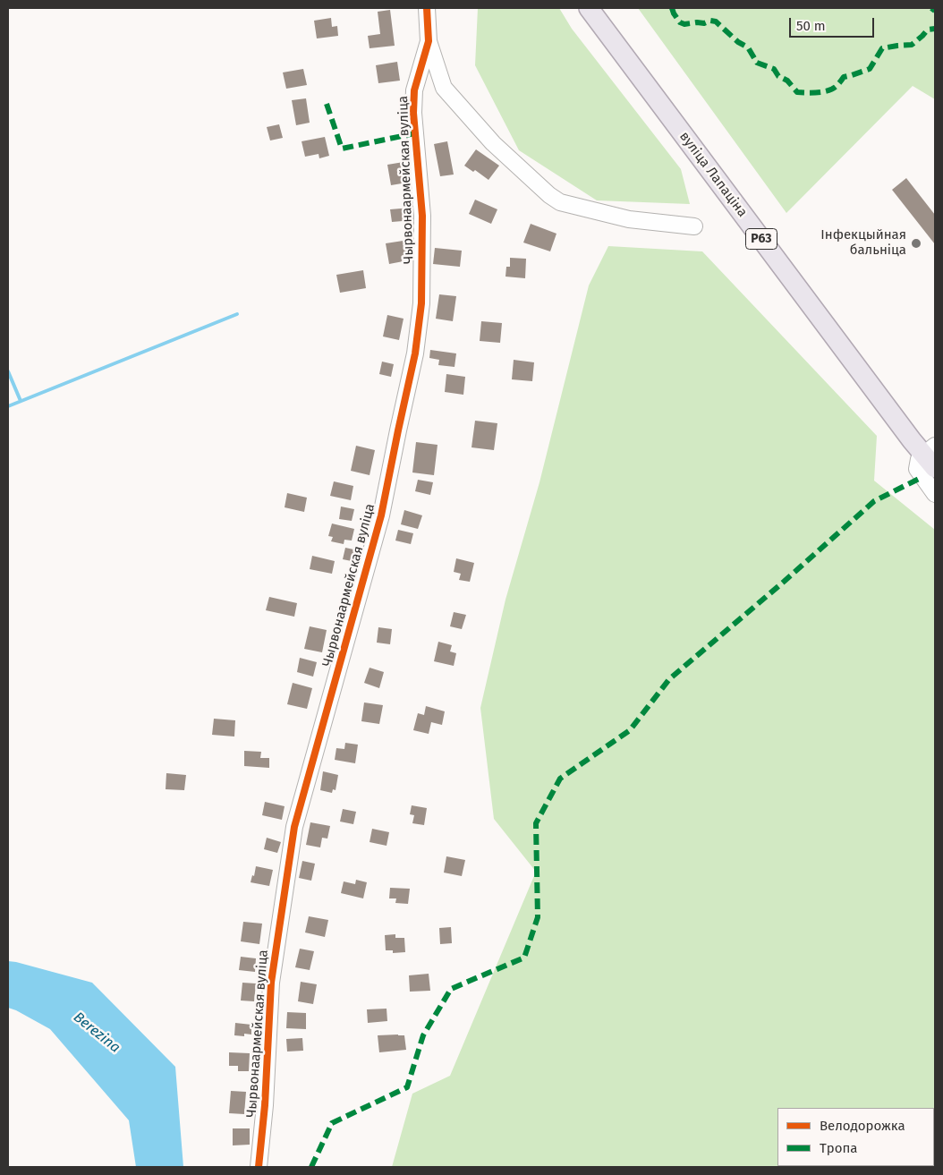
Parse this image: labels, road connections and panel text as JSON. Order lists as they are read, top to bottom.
{
  "streets": {
    "main road": ["вуліца Лапаціна", "Р63"],
    "street": ["Чырвонаармейская вуліца"]
  },
  "water": ["Berezina"],
  "places": ["Інфекцыйная бальніца"],
  "legend": ["Велодорожка", "Тропа"],
  "scale_bar": "50 m"
}
